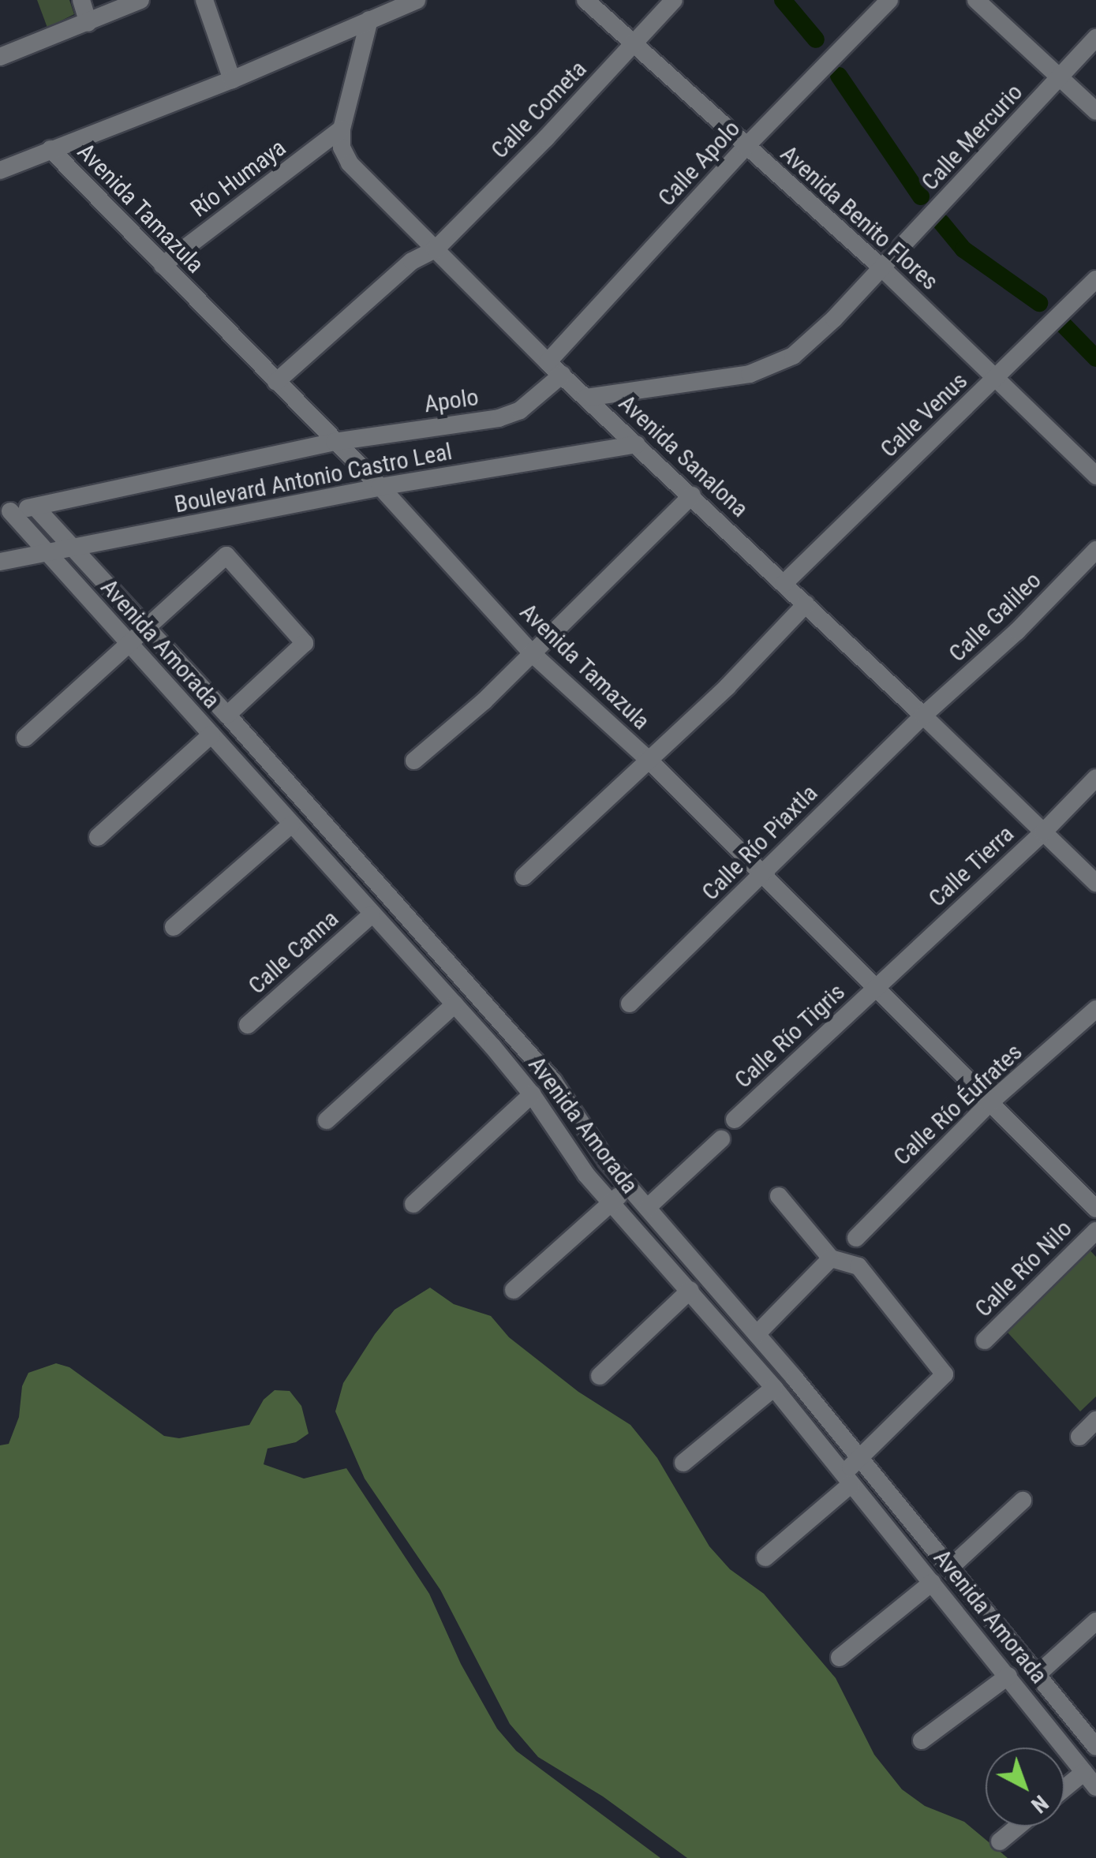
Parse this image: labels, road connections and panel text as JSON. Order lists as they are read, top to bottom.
{
  "streets": {
    "street": [
      "Calle Cometa",
      "Calle Mercurio",
      "Calle Apolo",
      "Río Humaya",
      "Avenida Tamazula",
      "Avenida Benito Flores",
      "Apolo",
      "Calle Venus",
      "Avenida Sanalona",
      "Boulevard Antonio Castro Leal",
      "Calle Galileo",
      "Avenida Amorada",
      "Calle Río Piaxtla",
      "Calle Tierra",
      "Calle Canna",
      "Calle Río Tigris",
      "Calle Río Éufrates",
      "Calle Río Nilo"
    ]
  },
  "crossings": [
    ["Calle Cometa", "Avenida Tamazula"],
    ["Calle Cometa", "Avenida Benito Flores"],
    ["Calle Cometa", "Avenida Sanalona"],
    ["Calle Mercurio", "Avenida Benito Flores"],
    ["Calle Mercurio", "Avenida Sanalona"],
    ["Calle Apolo", "Avenida Benito Flores"],
    ["Calle Apolo", "Avenida Sanalona"],
    ["Río Humaya", "Avenida Tamazula"],
    ["Río Humaya", "Avenida Sanalona"],
    ["Avenida Tamazula", "Apolo"],
    ["Avenida Tamazula", "Boulevard Antonio Castro Leal"],
    ["Avenida Tamazula", "Calle Río Piaxtla"],
    ["Avenida Tamazula", "Calle Tierra"],
    ["Avenida Tamazula", "Calle Río Tigris"],
    ["Avenida Tamazula", "Calle Río Éufrates"],
    ["Avenida Benito Flores", "Calle Venus"],
    ["Apolo", "Avenida Sanalona"],
    ["Apolo", "Boulevard Antonio Castro Leal"],
    ["Calle Venus", "Avenida Sanalona"],
    ["Avenida Sanalona", "Boulevard Antonio Castro Leal"],
    ["Avenida Sanalona", "Calle Galileo"],
    ["Avenida Sanalona", "Calle Río Piaxtla"],
    ["Avenida Sanalona", "Calle Tierra"],
    ["Boulevard Antonio Castro Leal", "Avenida Amorada"],
    ["Calle Galileo", "Calle Río Piaxtla"],
    ["Avenida Amorada", "Calle Canna"],
    ["Calle Tierra", "Calle Río Tigris"]
  ],
  "north": "bottom right"
}
